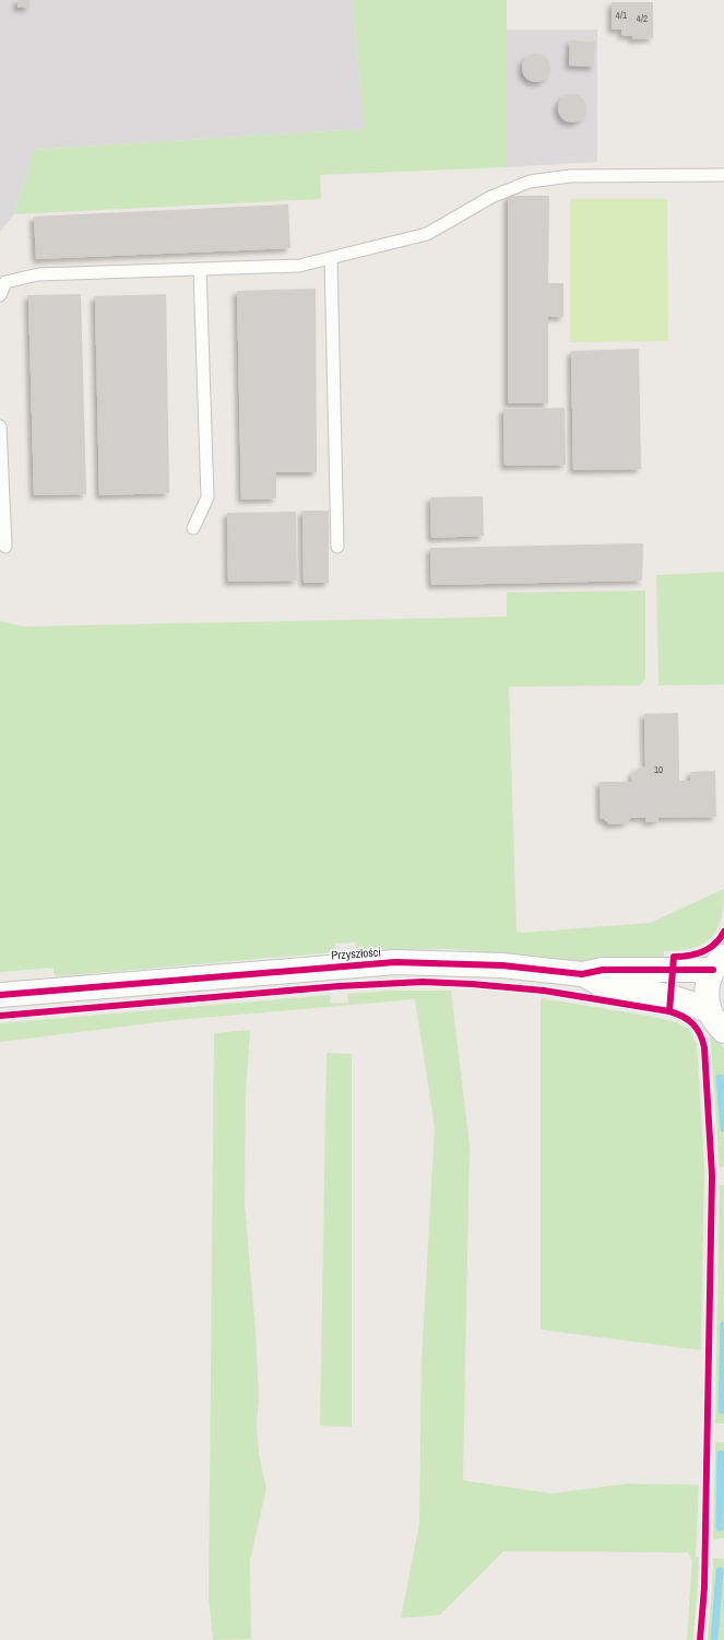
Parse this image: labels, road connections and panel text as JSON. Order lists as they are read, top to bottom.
{
  "streets": {
    "street": ["Przyszłości"]
  },
  "house_numbers": ["4/1", "4/2", "10"]
}
